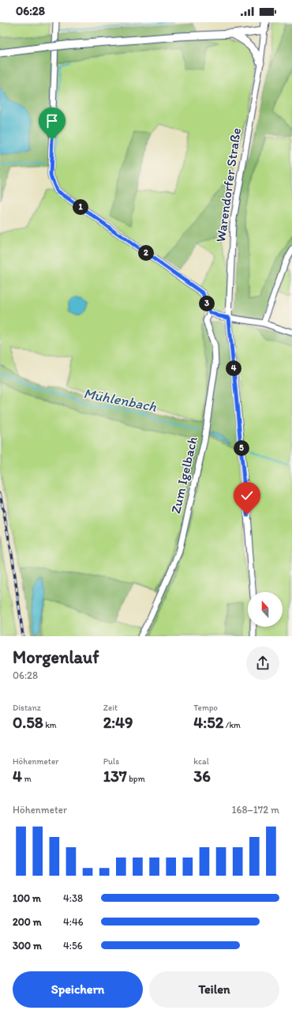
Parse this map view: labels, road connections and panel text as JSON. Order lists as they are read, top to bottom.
{
  "streets": {
    "main road": ["Warendorfer Straße"],
    "street": ["Zum Igelbach"]
  },
  "water": ["Mühlenbach"],
  "north": "top",
  "page": {
    "status": "06:28",
    "pins": [
      "1",
      "2",
      "3",
      "4",
      "5"
    ],
    "heading": ["Morgenlauf", "06:28"],
    "stats": [
      ["Distanz", "0.58 km"],
      ["Zeit", "2:49"],
      ["Tempo", "4:52 /km"],
      ["Höhenmeter", "4 m"],
      ["Puls", "137 bpm"],
      ["kcal", "36"]
    ],
    "chart": ["Höhenmeter", "168–172 m"],
    "list": [
      {
        "name": "100 m",
        "note": "4:38"
      },
      {
        "name": "200 m",
        "note": "4:46"
      },
      {
        "name": "300 m",
        "note": "4:56"
      }
    ],
    "buttons": ["Speichern", "Teilen"]
  }
}
